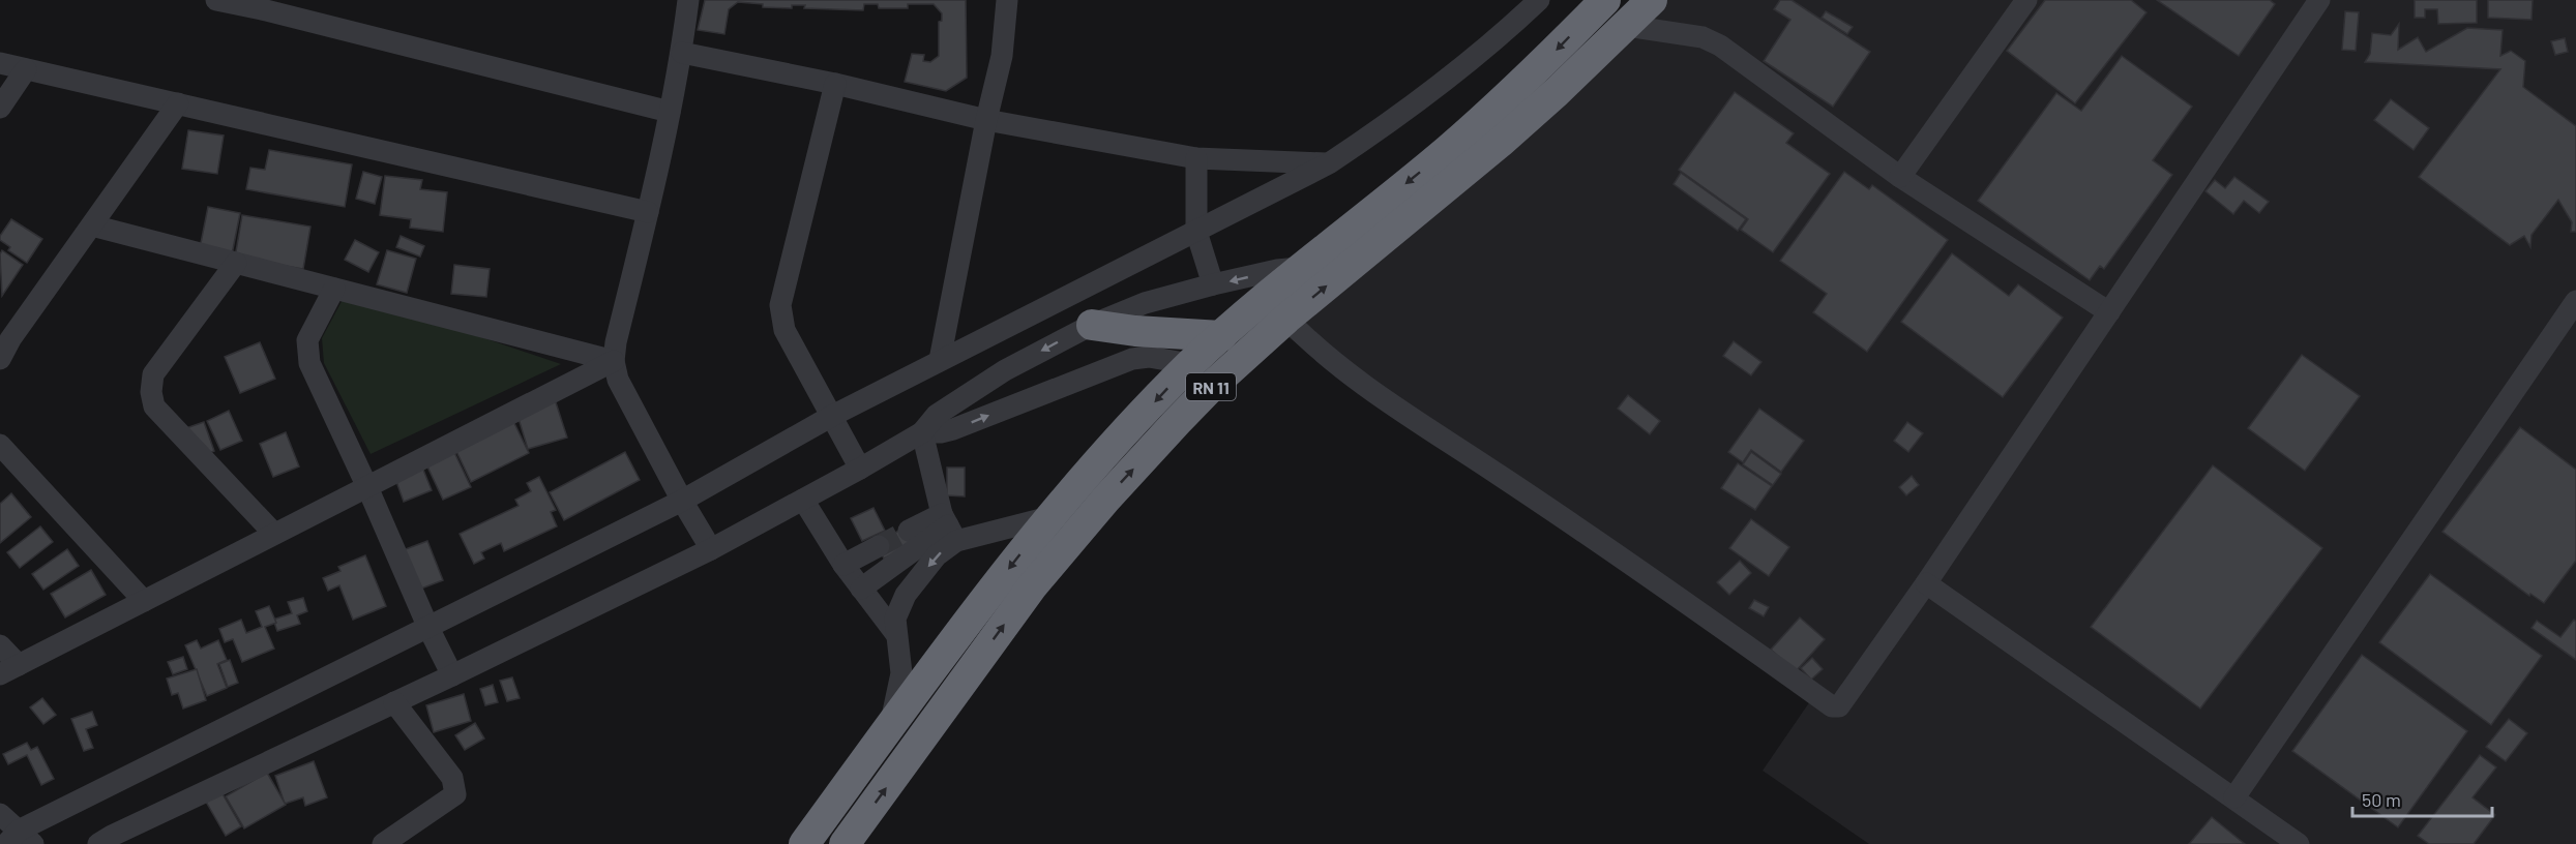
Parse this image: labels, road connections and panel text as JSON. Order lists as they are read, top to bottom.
{
  "streets": {
    "highway": ["RN 11"]
  },
  "scale_bar": "50 m"
}
